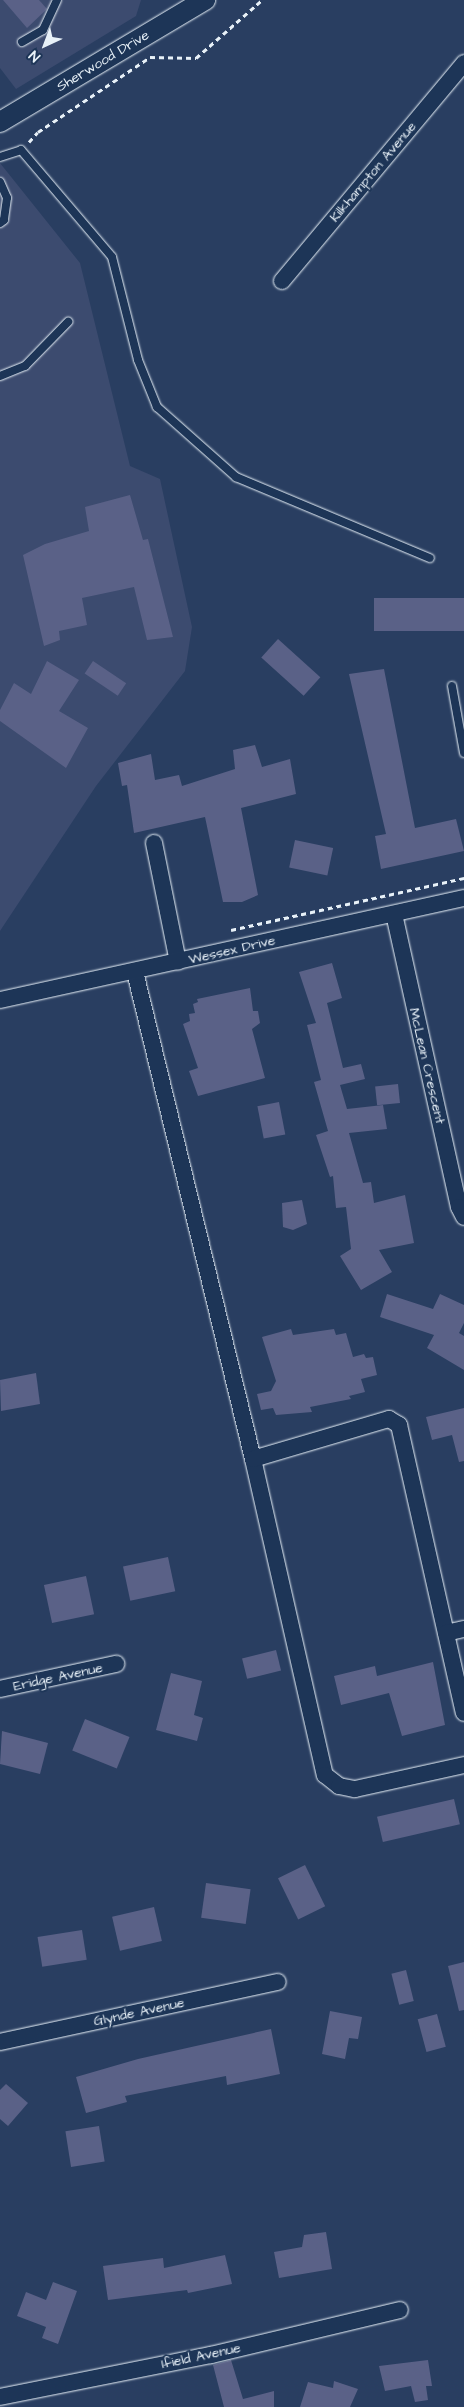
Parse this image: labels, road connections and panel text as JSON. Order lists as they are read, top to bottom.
{
  "streets": {
    "street": [
      "Sherwood Drive",
      "Kilkhampton Avenue",
      "Wessex Drive",
      "McLean Crescent",
      "Eridge Avenue",
      "Glynde Avenue",
      "Ifield Avenue"
    ]
  },
  "crossings": [
    ["Wessex Drive", "McLean Crescent"]
  ],
  "north": "bottom left"
}
